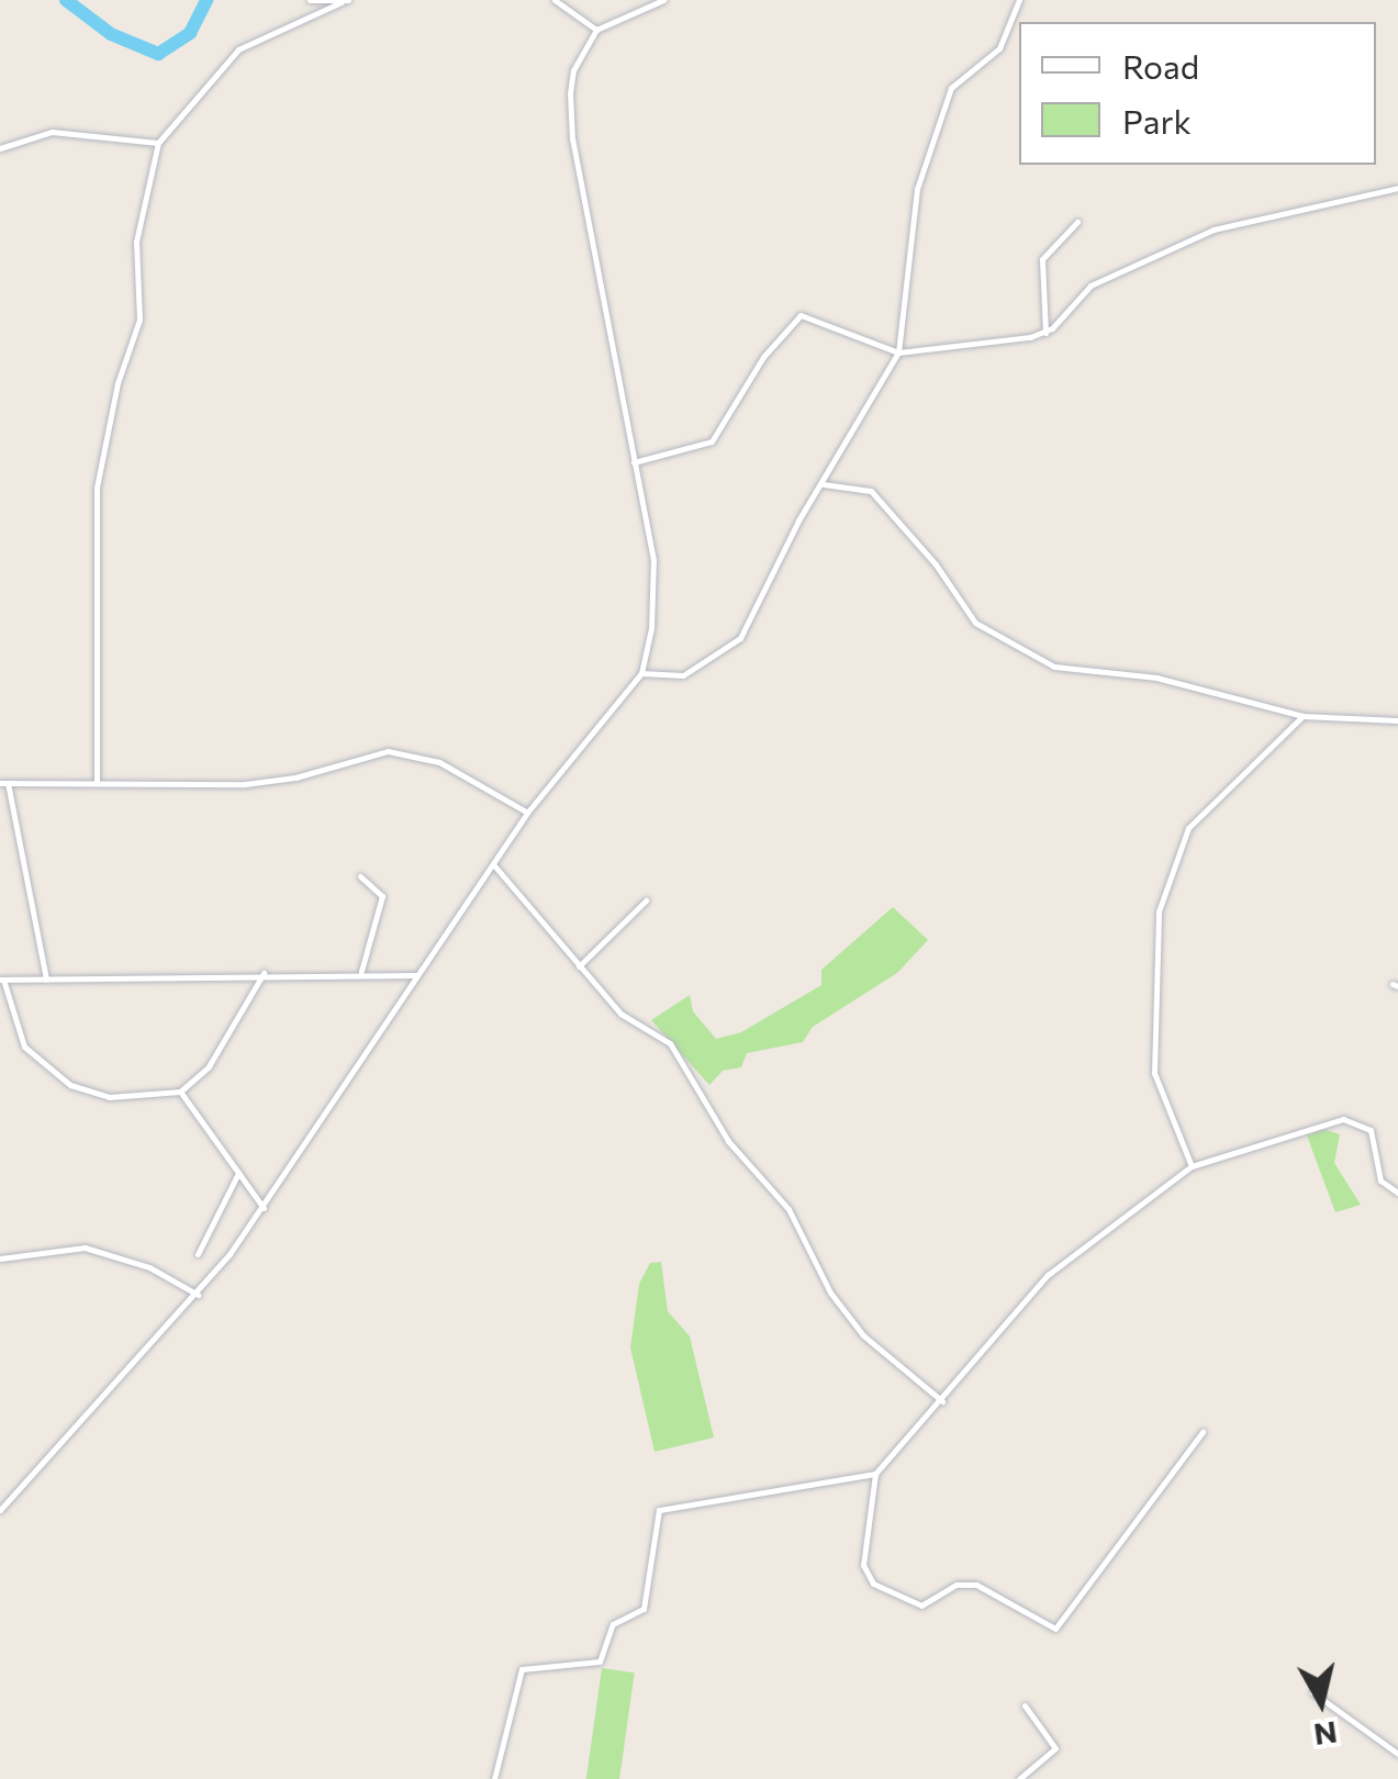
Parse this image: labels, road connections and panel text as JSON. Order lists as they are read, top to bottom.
{
  "legend": ["Road", "Park"],
  "north": "bottom"
}
